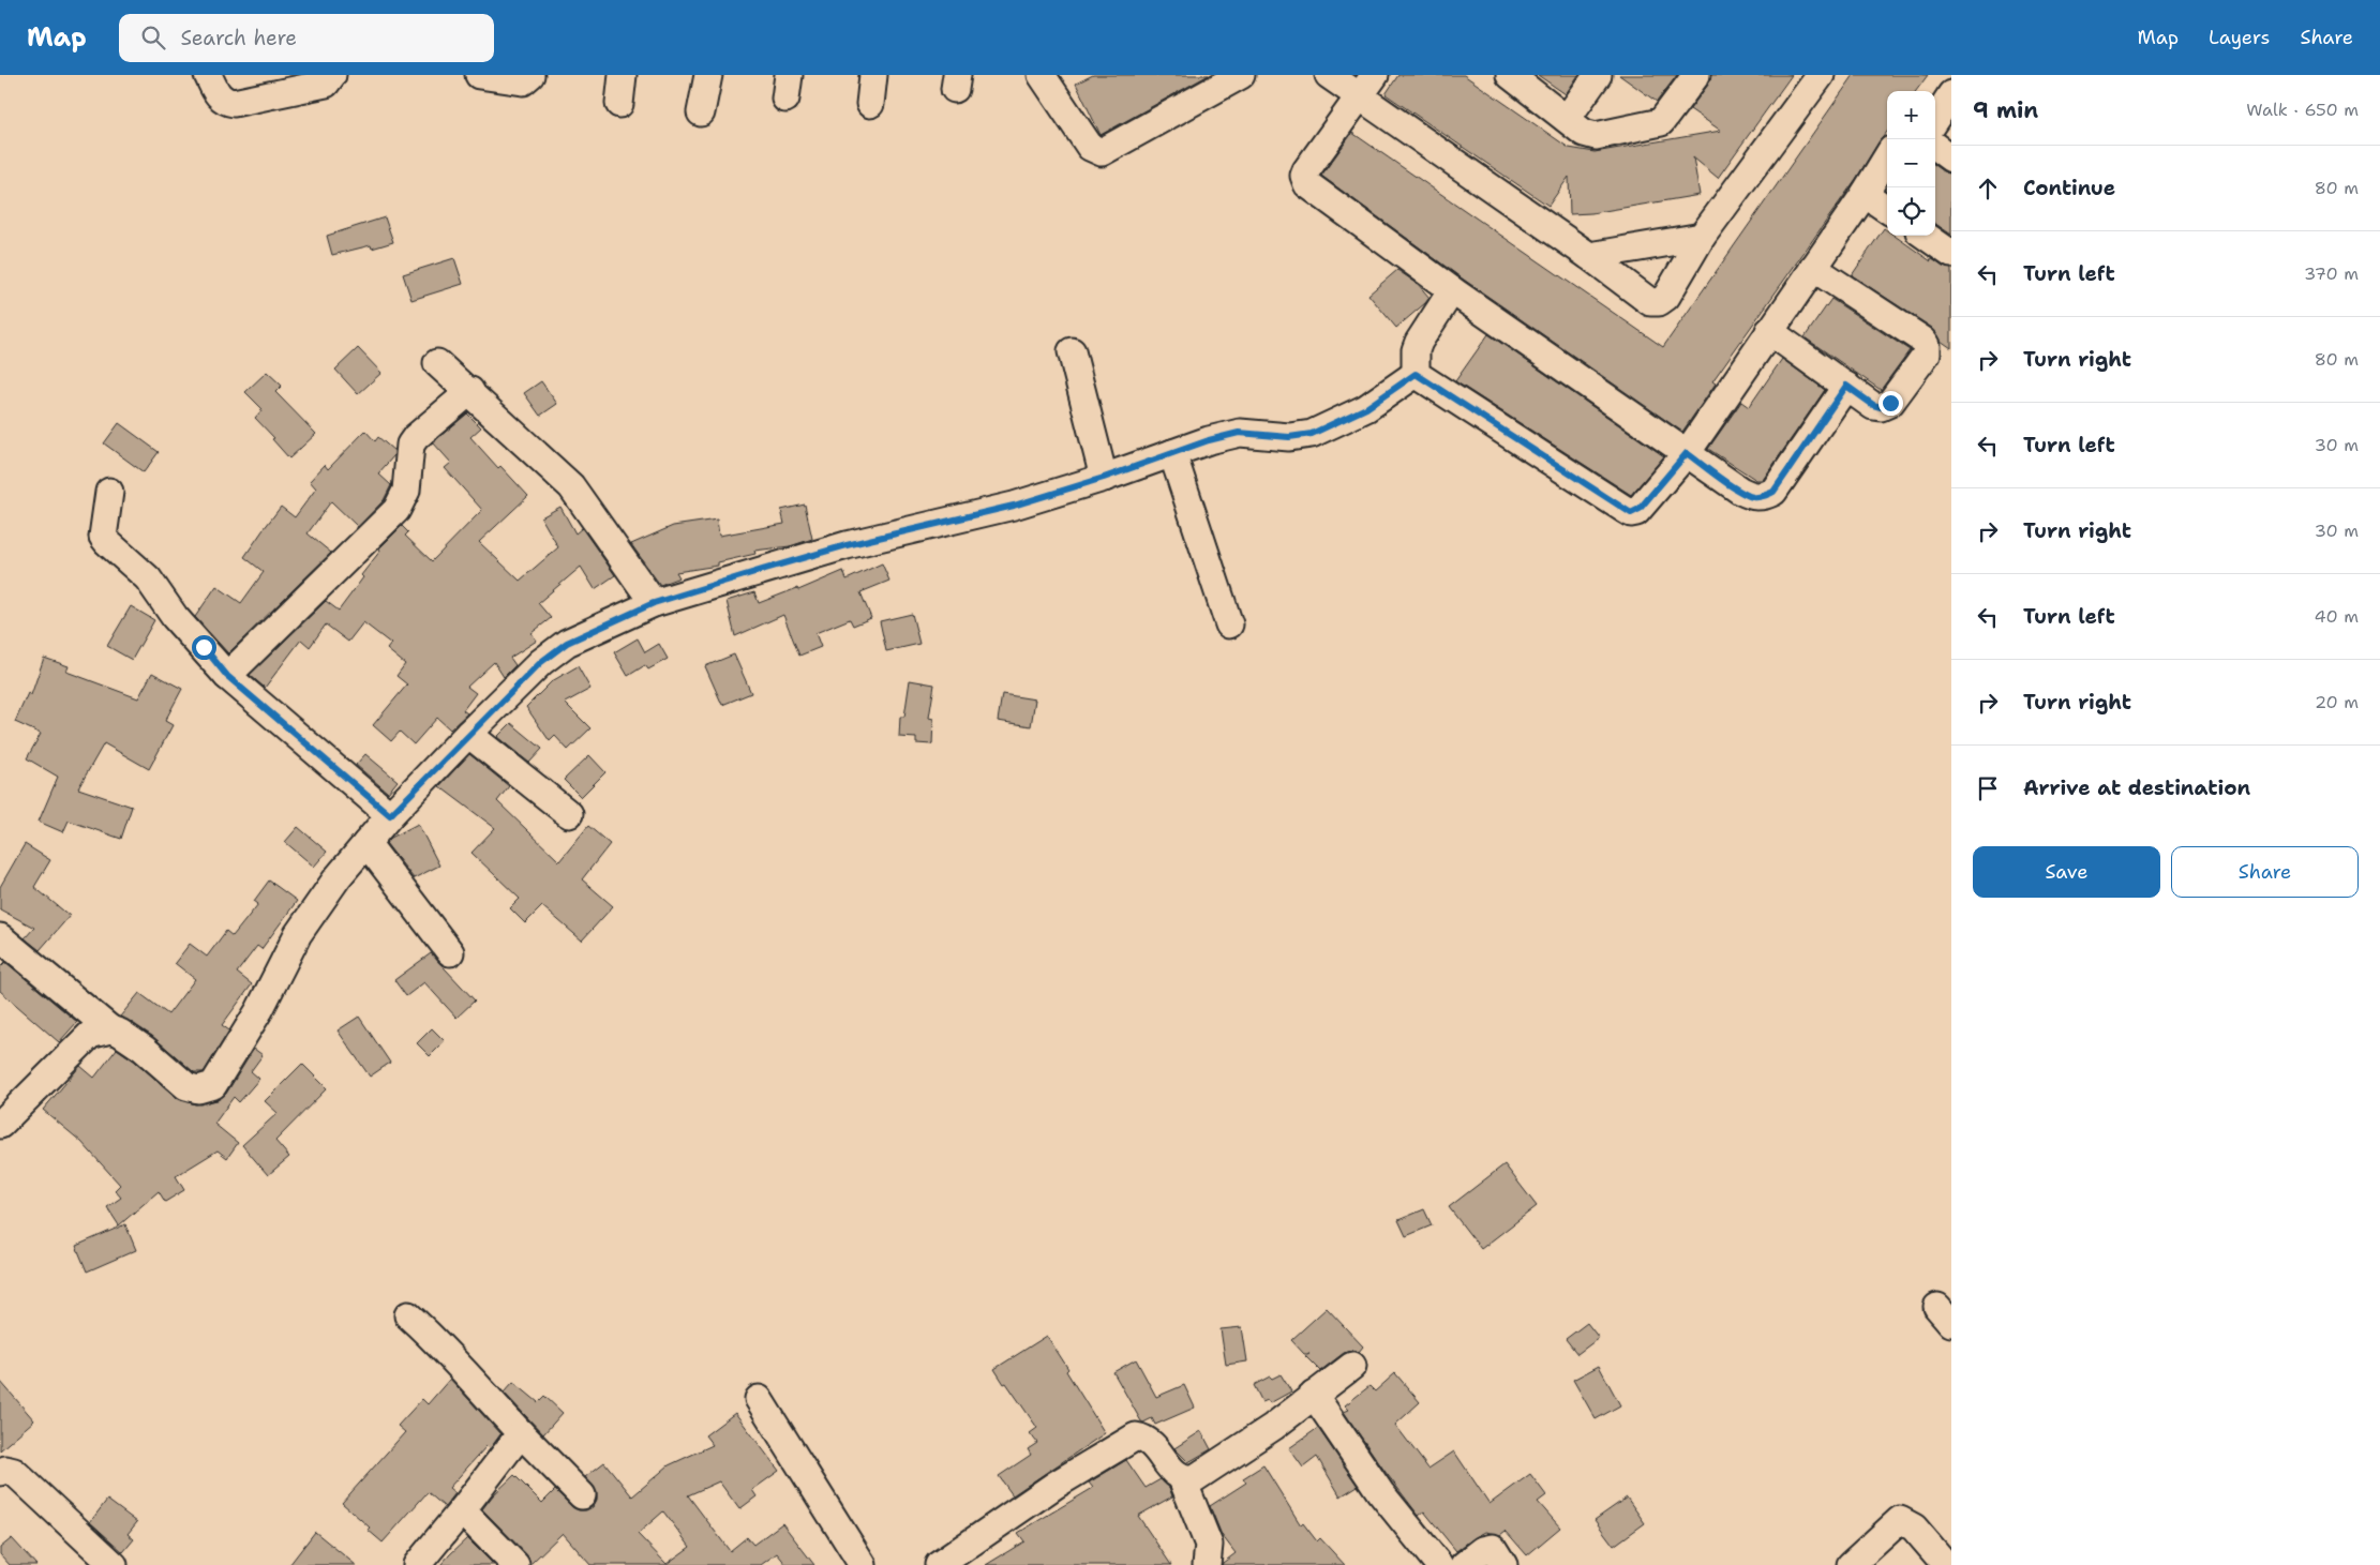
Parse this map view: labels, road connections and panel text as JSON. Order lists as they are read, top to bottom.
{
  "page": {
    "header": "Map",
    "search": "Search here",
    "nav": ["Map", "Layers", "Share"],
    "heading": ["9 min", "Walk · 650 m"],
    "map_buttons": ["+", "−"],
    "list": [
      ["Continue", "80 m"],
      ["Turn left", "370 m"],
      ["Turn right", "80 m"],
      ["Turn left", "30 m"],
      ["Turn right", "30 m"],
      ["Turn left", "40 m"],
      ["Turn right", "20 m"],
      "Arrive at destination"
    ],
    "buttons": ["Save", "Share"]
  }
}
